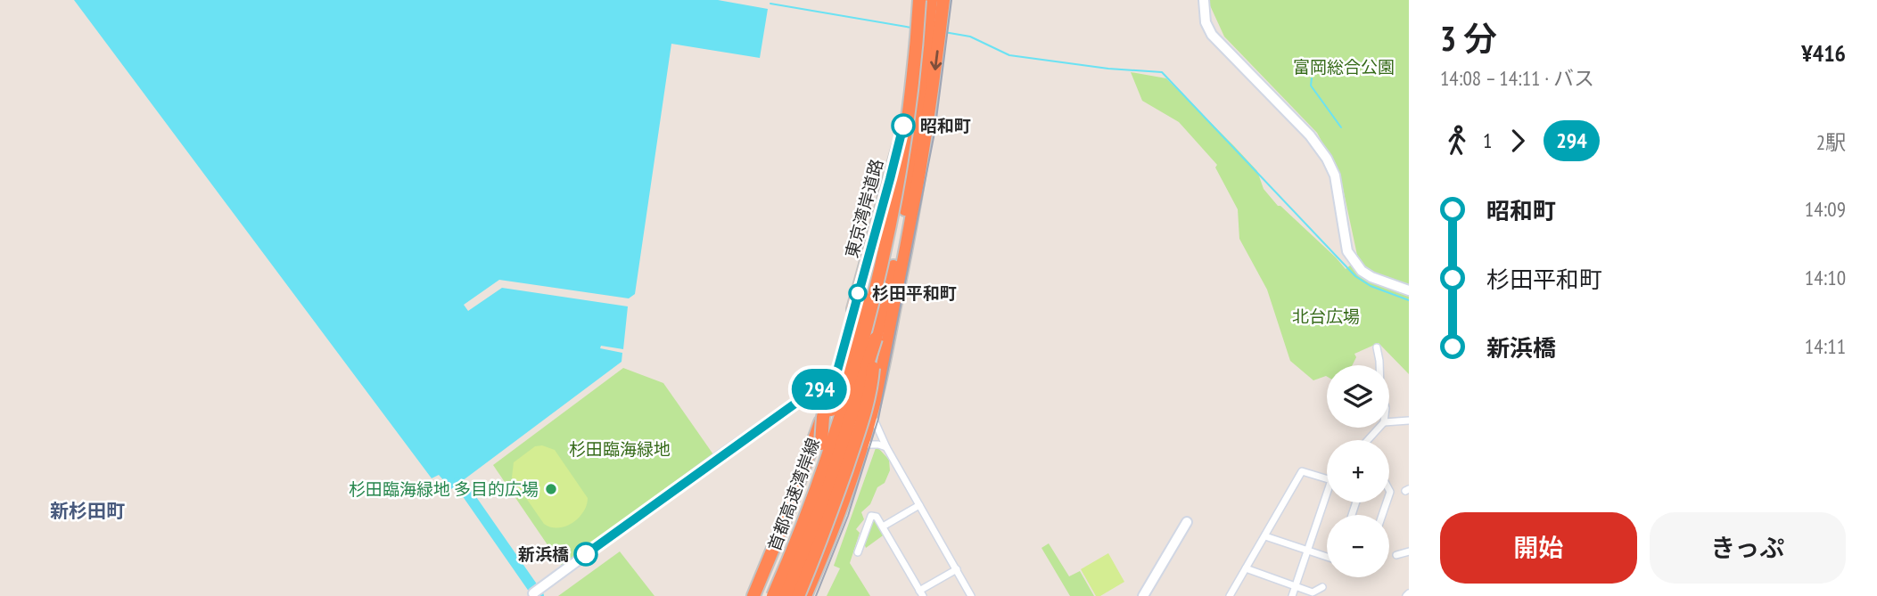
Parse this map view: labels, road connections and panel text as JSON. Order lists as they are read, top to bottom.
{
  "streets": {
    "highway": ["東京湾岸道路", "首都高速湾岸線"]
  },
  "crossings": [
    ["東京湾岸道路", "首都高速湾岸線"]
  ],
  "districts": ["新杉田町"],
  "parks": ["富岡総合公園", "北台広場", "杉田臨海緑地"],
  "places": [
    "昭和町",
    "杉田平和町",
    "杉田臨海緑地 多目的広場",
    "新浜橋"
  ],
  "lines": ["bus line 294"],
  "page": {
    "on_map": "294",
    "heading": ["3 分", "14:08 – 14:11 · バス", "¥416"],
    "legs": ["1", "294", "2駅"],
    "list": [
      {
        "name": "昭和町",
        "value": "14:09"
      },
      {
        "name": "杉田平和町",
        "value": "14:10"
      },
      {
        "name": "新浜橋",
        "value": "14:11"
      }
    ],
    "map_buttons": ["+", "−"],
    "buttons": ["開始", "きっぷ"]
  }
}
